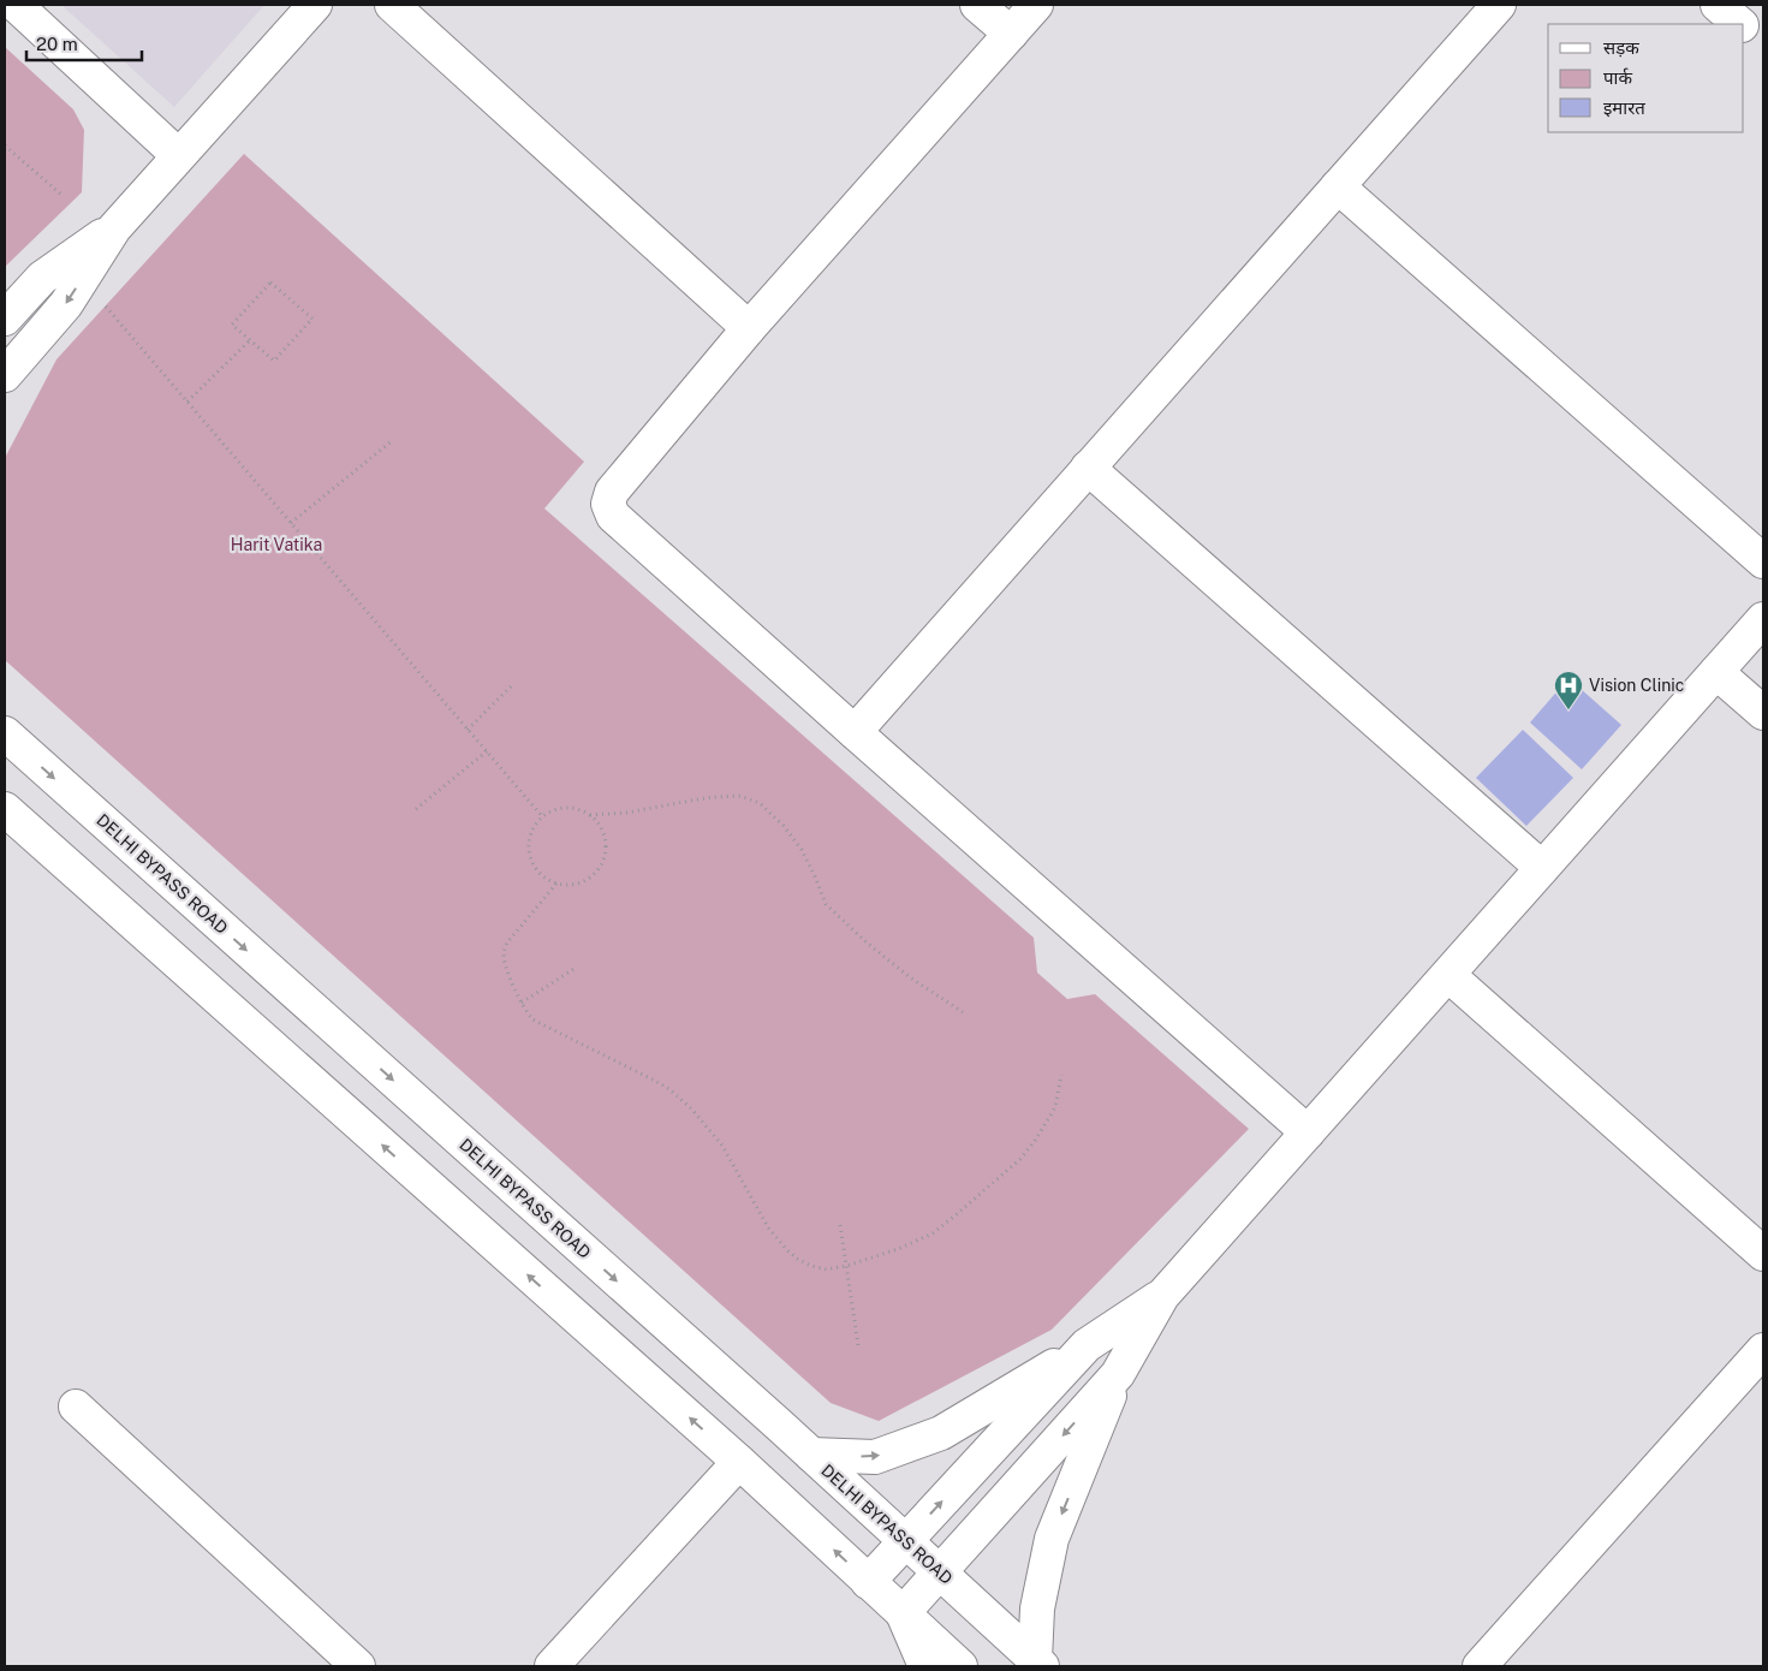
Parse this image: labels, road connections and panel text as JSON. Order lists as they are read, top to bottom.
{
  "streets": {
    "street": ["DELHI BYPASS ROAD"]
  },
  "parks": ["Harit Vatika"],
  "places": {
    "hospital": ["Vision Clinic"]
  },
  "legend": ["सड़क", "पार्क", "इमारत"],
  "scale_bar": "20 m"
}
